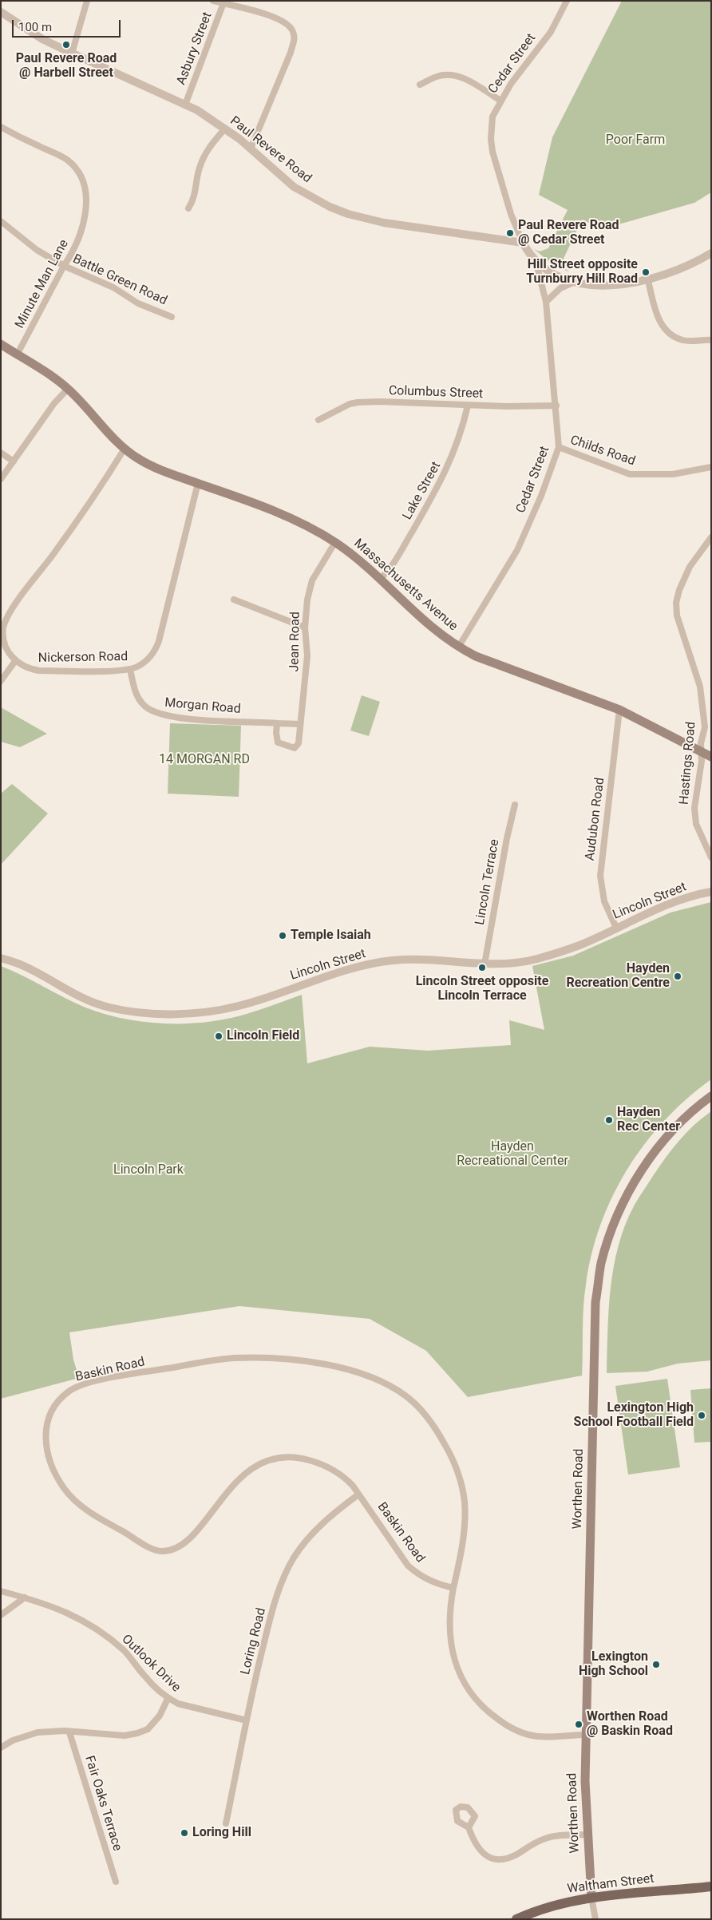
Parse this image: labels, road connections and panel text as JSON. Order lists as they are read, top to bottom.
{
  "streets": {
    "main road": ["Massachusetts Avenue", "Worthen Road", "Waltham Street"],
    "street": [
      "Asbury Street",
      "Cedar Street",
      "Paul Revere Road",
      "Battle Green Road",
      "Minute Man Lane",
      "Columbus Street",
      "Childs Road",
      "Lake Street",
      "Jean Road",
      "Nickerson Road",
      "Morgan Road",
      "Hastings Road",
      "Audubon Road",
      "Lincoln Terrace",
      "Lincoln Street",
      "Baskin Road",
      "Loring Road",
      "Outlook Drive",
      "Fair Oaks Terrace"
    ]
  },
  "crossings": [
    ["Asbury Street", "Paul Revere Road"],
    ["Cedar Street", "Paul Revere Road"],
    ["Cedar Street", "Columbus Street"],
    ["Cedar Street", "Childs Road"],
    ["Cedar Street", "Massachusetts Avenue"],
    ["Battle Green Road", "Minute Man Lane"],
    ["Minute Man Lane", "Massachusetts Avenue"],
    ["Columbus Street", "Lake Street"],
    ["Lake Street", "Massachusetts Avenue"],
    ["Massachusetts Avenue", "Jean Road"],
    ["Massachusetts Avenue", "Nickerson Road"],
    ["Massachusetts Avenue", "Hastings Road"],
    ["Massachusetts Avenue", "Audubon Road"],
    ["Jean Road", "Morgan Road"],
    ["Nickerson Road", "Morgan Road"],
    ["Audubon Road", "Lincoln Street"],
    ["Lincoln Terrace", "Lincoln Street"],
    ["Baskin Road", "Worthen Road"],
    ["Baskin Road", "Loring Road"],
    ["Worthen Road", "Waltham Street"],
    ["Loring Road", "Outlook Drive"]
  ],
  "parks": [
    "Poor Farm",
    "14 MORGAN RD",
    "Hayden Recreational Center",
    "Lincoln Park"
  ],
  "places": [
    "Paul Revere Road @ Harbell Street",
    "Paul Revere Road @ Cedar Street",
    "Hill Street opposite Turnburry Hill Road",
    "Temple Isaiah",
    "Lincoln Street opposite Lincoln Terrace",
    "Hayden Recreation Centre",
    "Lincoln Field",
    "Hayden Rec Center",
    "Lexington High School Football Field",
    "Lexington High School",
    "Worthen Road @ Baskin Road",
    "Loring Hill"
  ],
  "scale_bar": "100 m"
}
